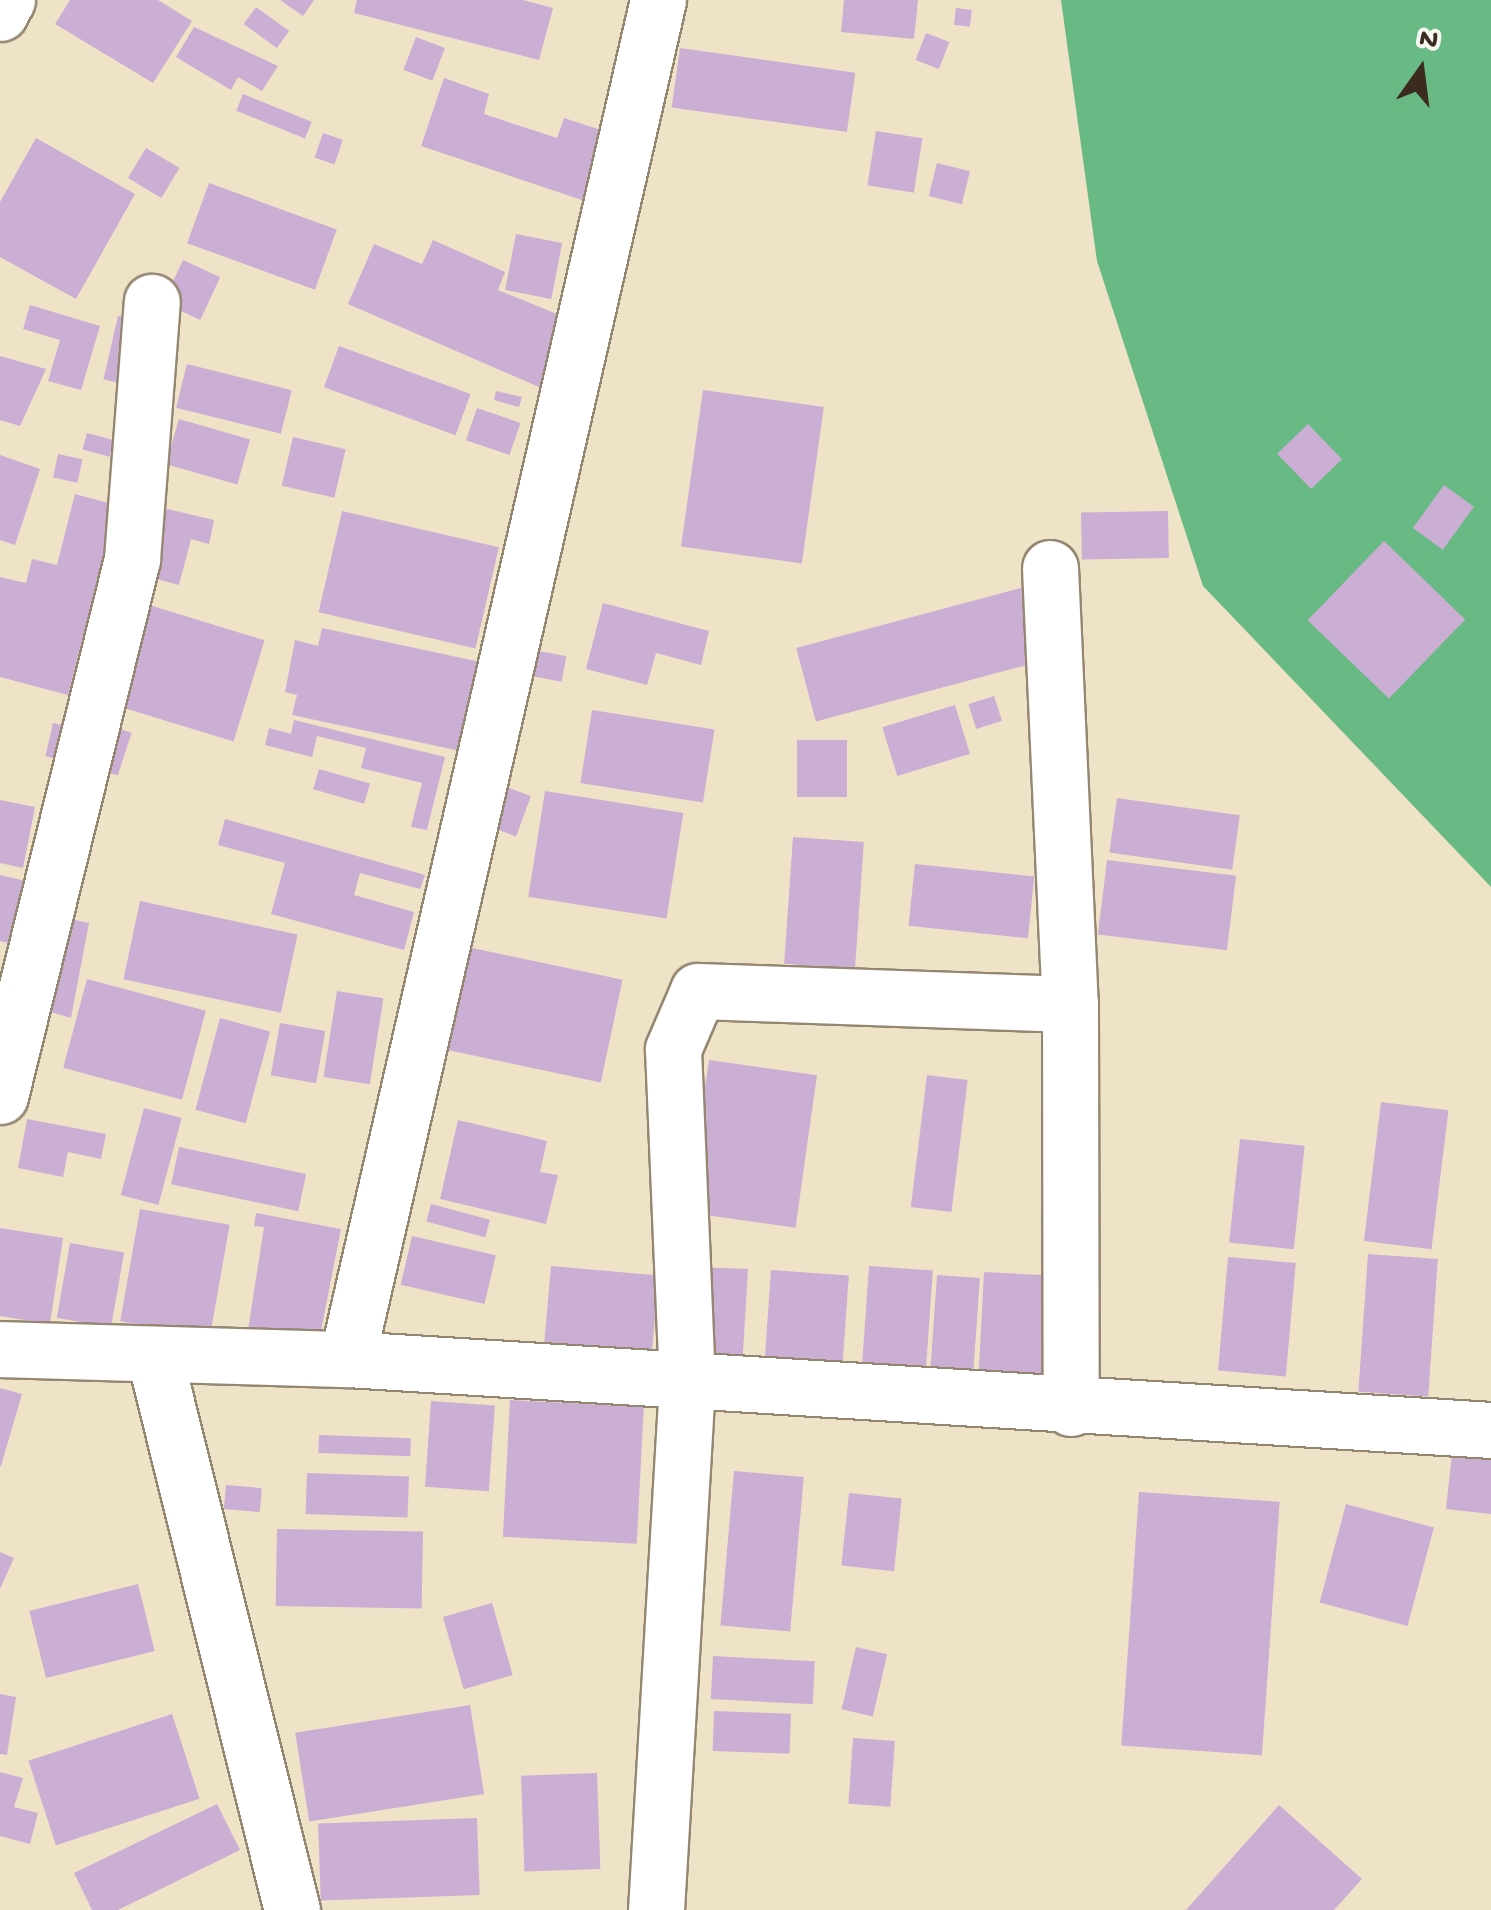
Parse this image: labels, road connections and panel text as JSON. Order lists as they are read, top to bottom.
{
  "north": "top"
}
